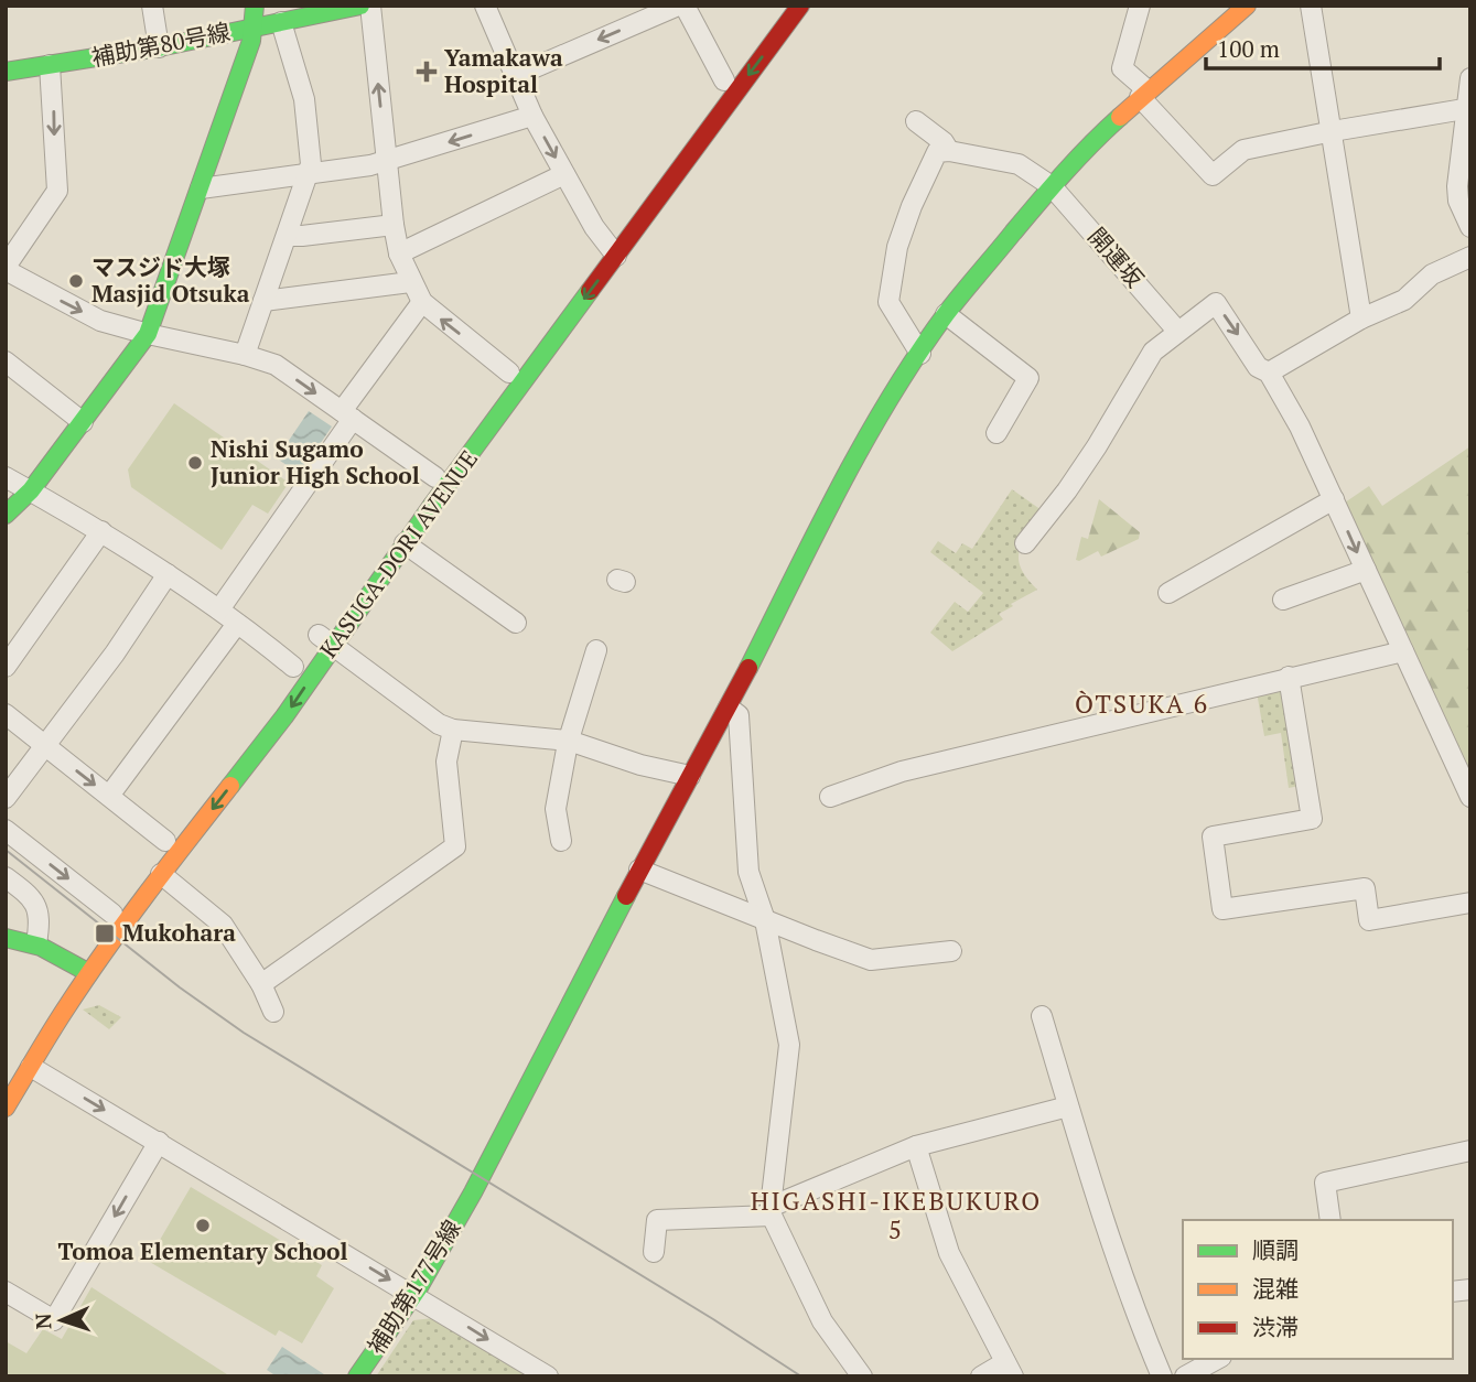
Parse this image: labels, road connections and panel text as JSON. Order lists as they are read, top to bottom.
{
  "streets": {
    "main road": ["補助第80号線", "KASUGA-DORI AVENUE", "補助第177号線"],
    "street": ["開運坂"]
  },
  "crossings": [
    ["開運坂", "補助第177号線"]
  ],
  "districts": ["ÒTSUKA 6", "HIGASHI-IKEBUKURO 5"],
  "places": {
    "health": ["Yamakawa Hospital"],
    "other": ["マスジド大塚 Masjid Otsuka", "Nishi Sugamo Junior High School", "Tomoa Elementary School"],
    "transit": ["Mukohara"]
  },
  "legend": ["順調", "混雑", "渋滞"],
  "scale_bar": "100 m",
  "north": "left"
}
